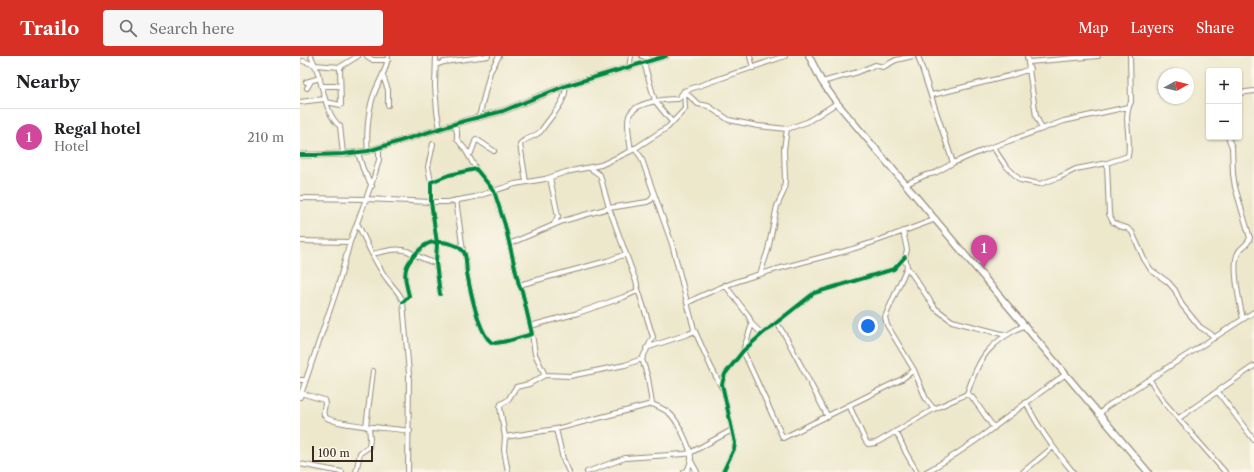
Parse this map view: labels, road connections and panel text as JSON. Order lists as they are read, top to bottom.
{
  "scale_bar": "100 m",
  "north": "right",
  "page": {
    "header": "Trailo",
    "search": "Search here",
    "nav": ["Map", "Layers", "Share"],
    "heading": "Nearby",
    "map_buttons": ["+", "−"],
    "list": [
      {
        "mark": "1",
        "name": "Regal hotel",
        "note": "Hotel",
        "value": "210 m"
      }
    ],
    "pins": "1",
    "scale": "100 m"
  }
}
